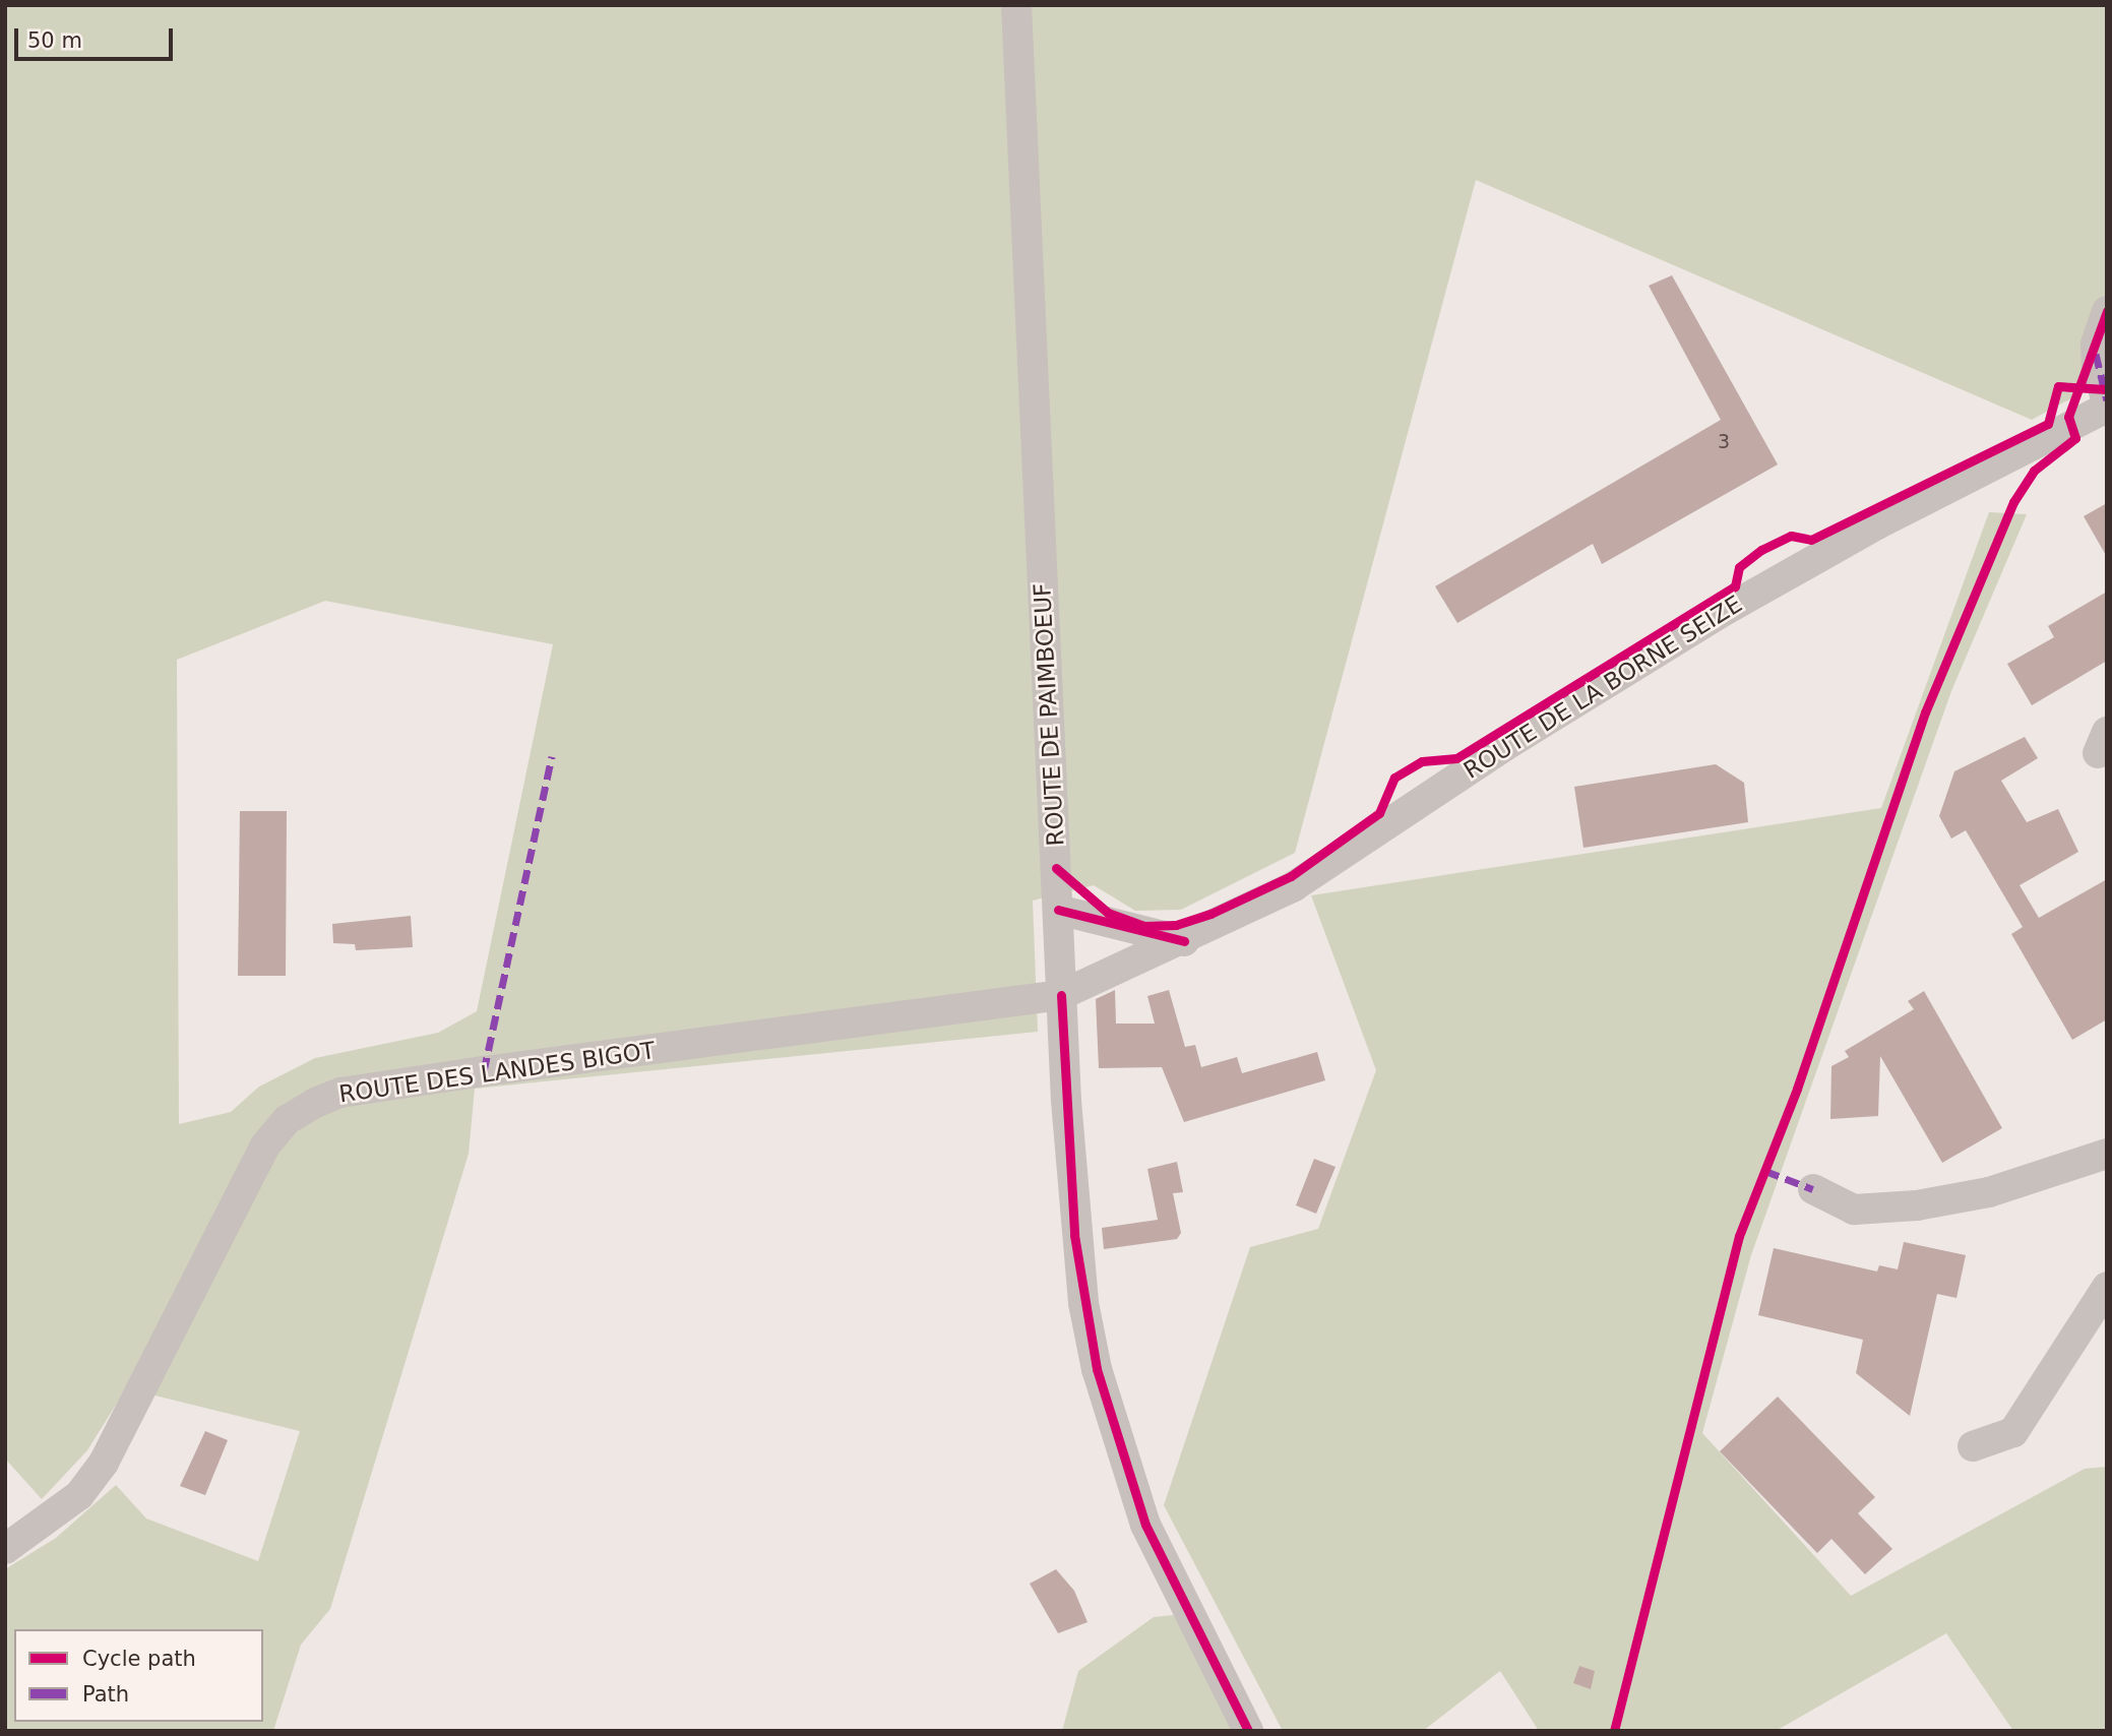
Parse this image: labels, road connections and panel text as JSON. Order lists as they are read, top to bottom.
{
  "streets": {
    "street": ["ROUTE DE LA BORNE SEIZE", "ROUTE DE PAIMBOEUF", "ROUTE DES LANDES BIGOT"]
  },
  "crossings": [
    ["ROUTE DE LA BORNE SEIZE", "ROUTE DE PAIMBOEUF"],
    ["ROUTE DE LA BORNE SEIZE", "ROUTE DES LANDES BIGOT"],
    ["ROUTE DE PAIMBOEUF", "ROUTE DES LANDES BIGOT"]
  ],
  "house_numbers": ["3"],
  "legend": ["Cycle path", "Path"],
  "scale_bar": "50 m"
}
